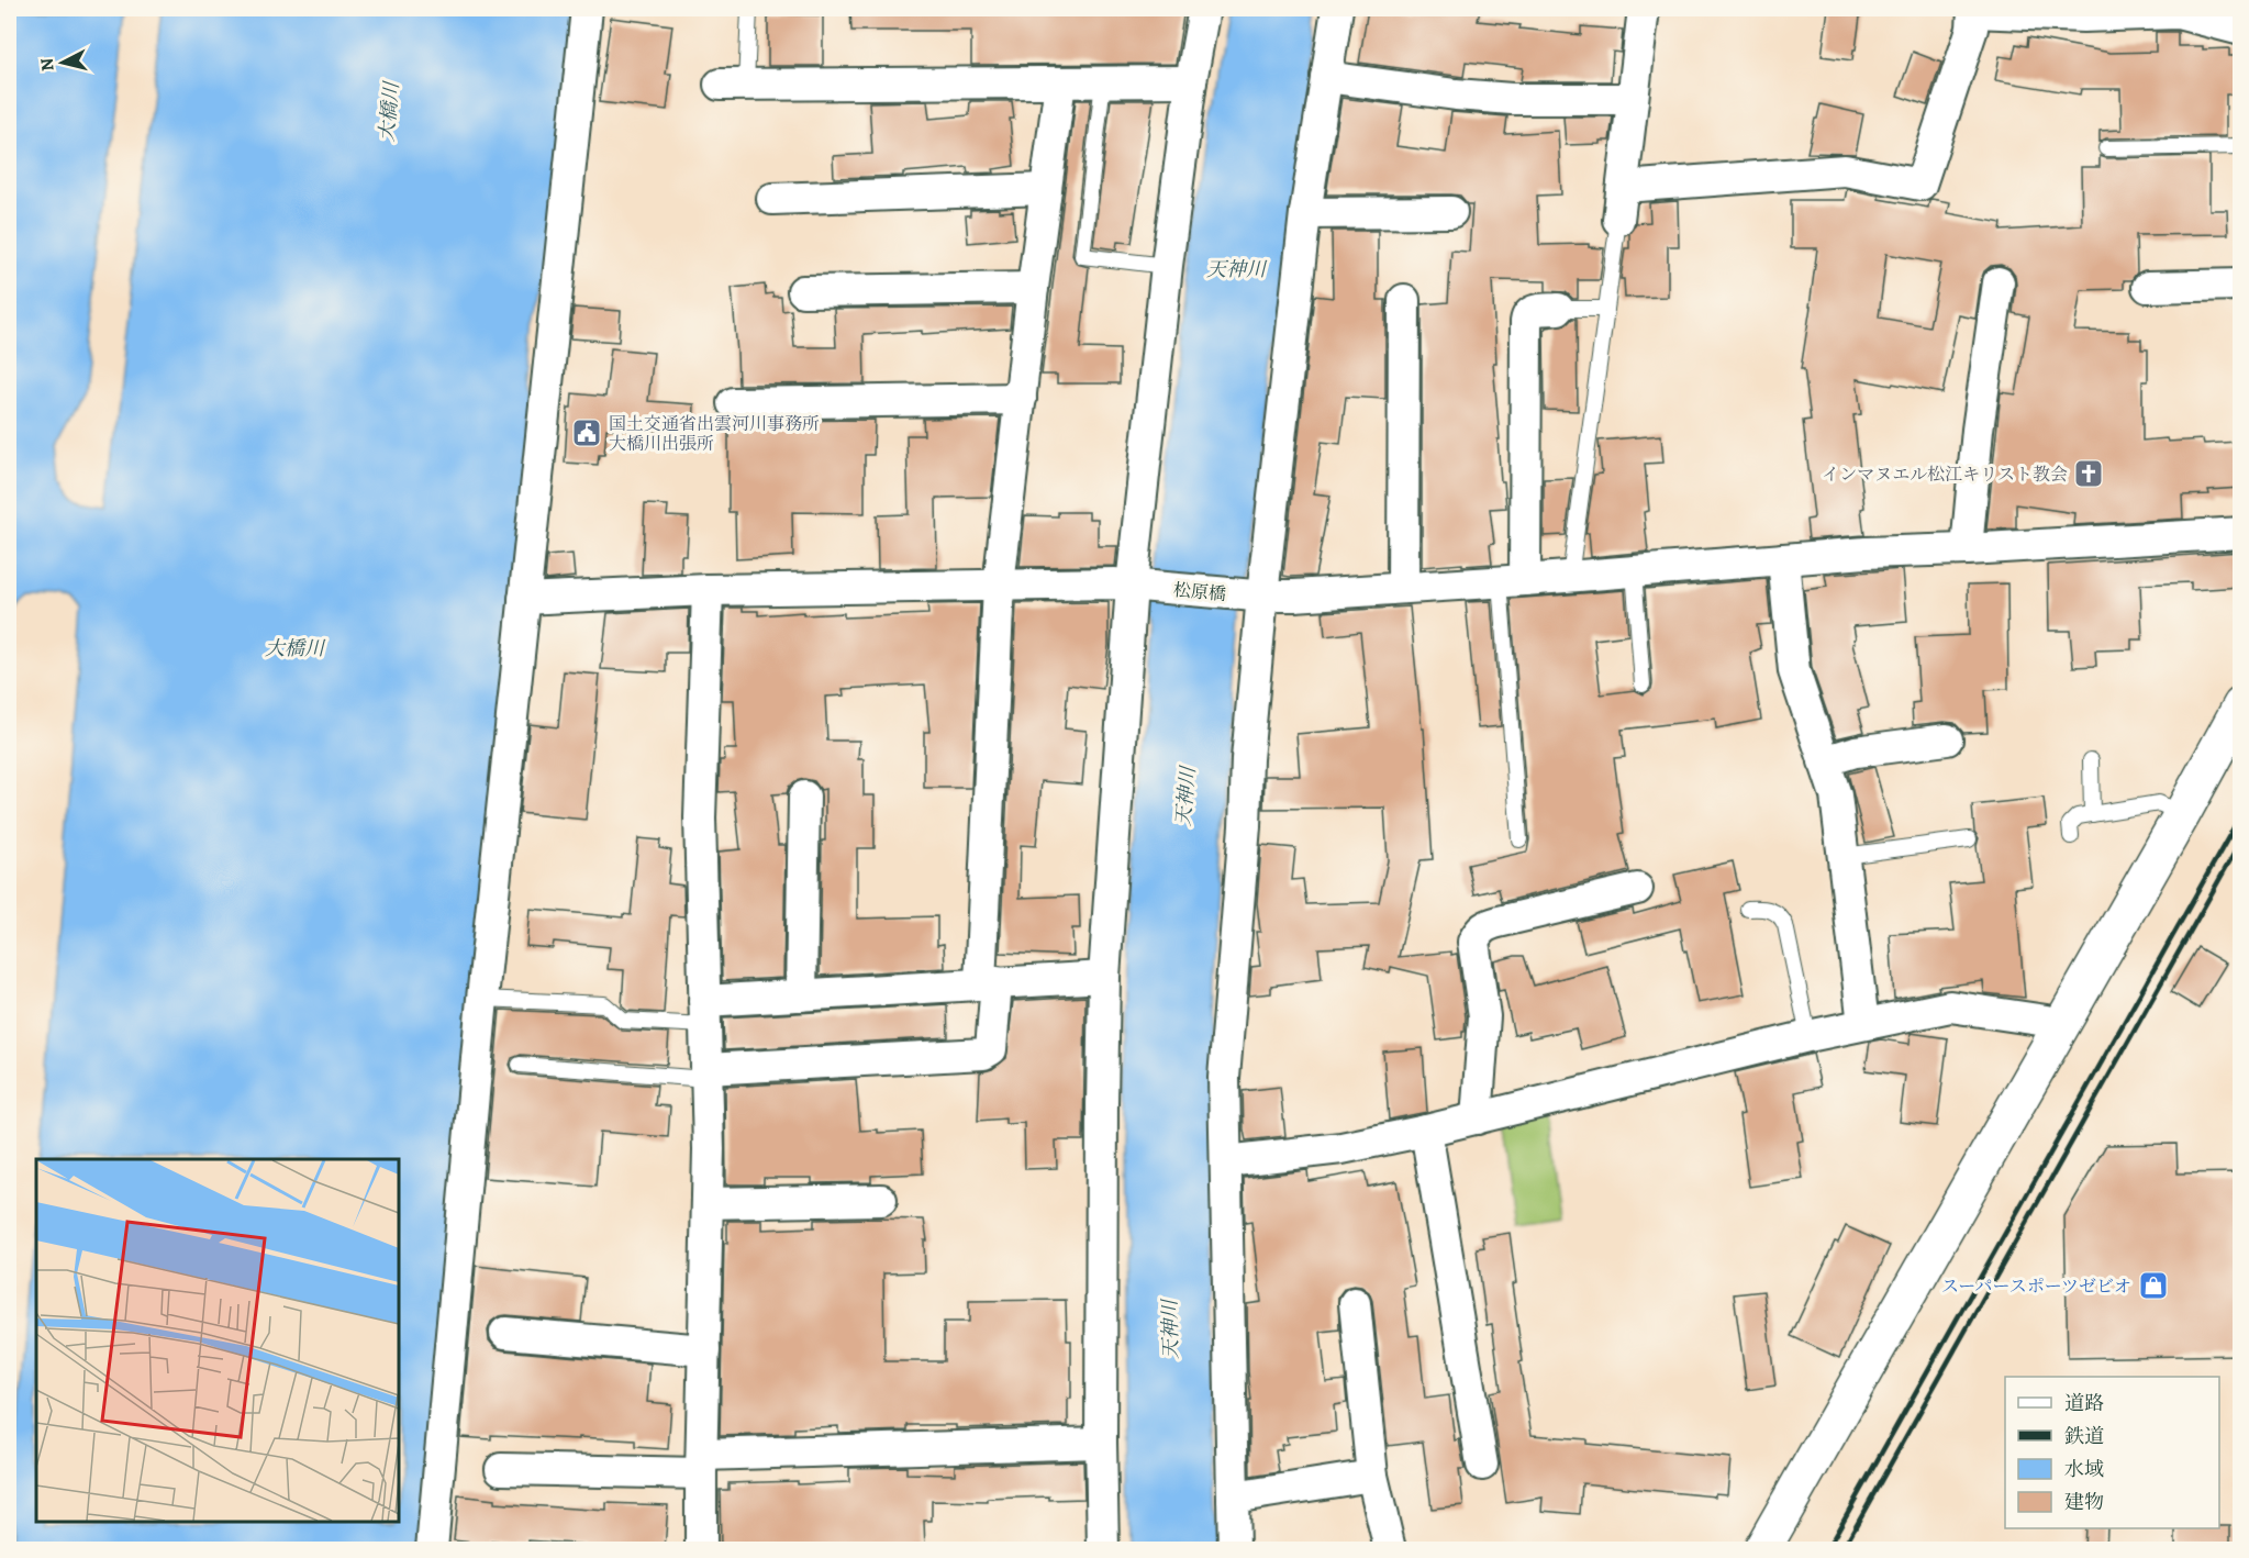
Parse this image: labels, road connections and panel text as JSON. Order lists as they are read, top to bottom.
{
  "streets": {
    "street": ["松原橋"]
  },
  "water": ["大橋川", "天神川"],
  "places": {
    "public building": ["国土交通省出雲河川事務所 大橋川出張所"],
    "church": ["インマヌエル松江キリスト教会"],
    "shop": ["スーパースポーツゼビオ"]
  },
  "legend": [
    "道路",
    "鉄道",
    "水域",
    "建物"
  ],
  "north": "left"
}
